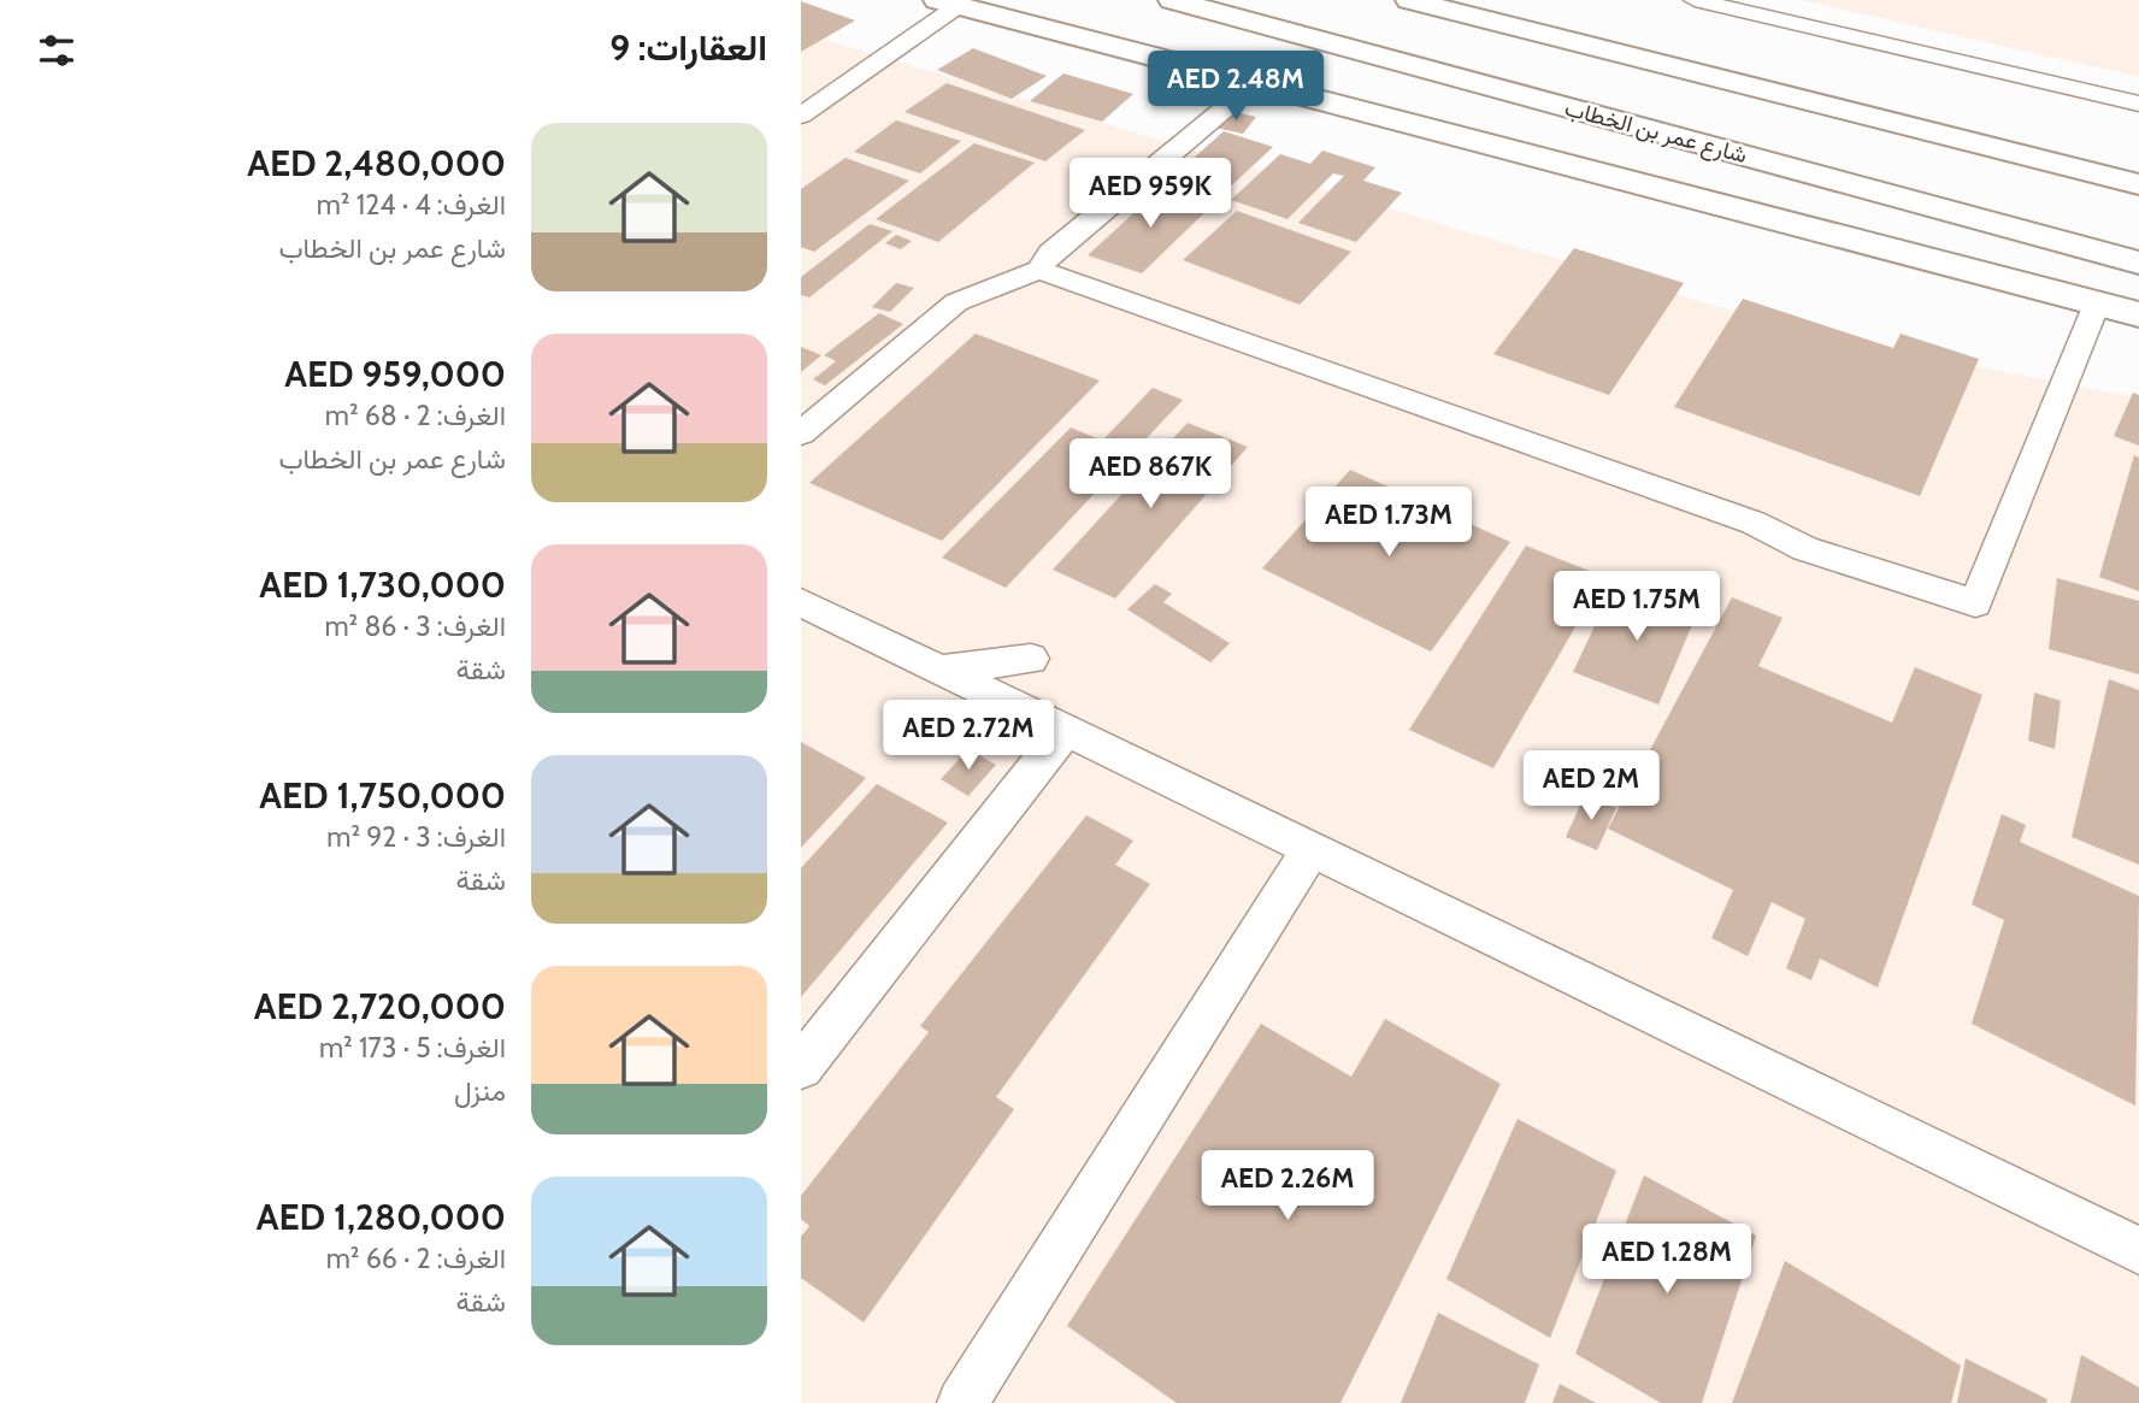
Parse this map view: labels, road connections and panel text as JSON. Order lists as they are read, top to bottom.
{
  "streets": {
    "main road": ["شارع عمر بن الخطاب"]
  },
  "page": {
    "heading": "العقارات: 9",
    "price": [
      "AED 2.48M",
      "AED 959K",
      "AED 867K",
      "AED 1.73M",
      "AED 1.75M",
      "AED 2.72M",
      "AED 2M",
      "AED 2.26M",
      "AED 1.28M"
    ],
    "list": [
      {
        "name": "AED 2,480,000",
        "note": "الغرف: 4 · 124 m² · شارع عمر بن الخطاب"
      },
      {
        "name": "AED 959,000",
        "note": "الغرف: 2 · 68 m² · شارع عمر بن الخطاب"
      },
      {
        "name": "AED 1,730,000",
        "note": "الغرف: 3 · 86 m² · شقة"
      },
      {
        "name": "AED 1,750,000",
        "note": "الغرف: 3 · 92 m² · شقة"
      },
      {
        "name": "AED 2,720,000",
        "note": "الغرف: 5 · 173 m² · منزل"
      },
      {
        "name": "AED 1,280,000",
        "note": "الغرف: 2 · 66 m² · شقة"
      }
    ]
  }
}
